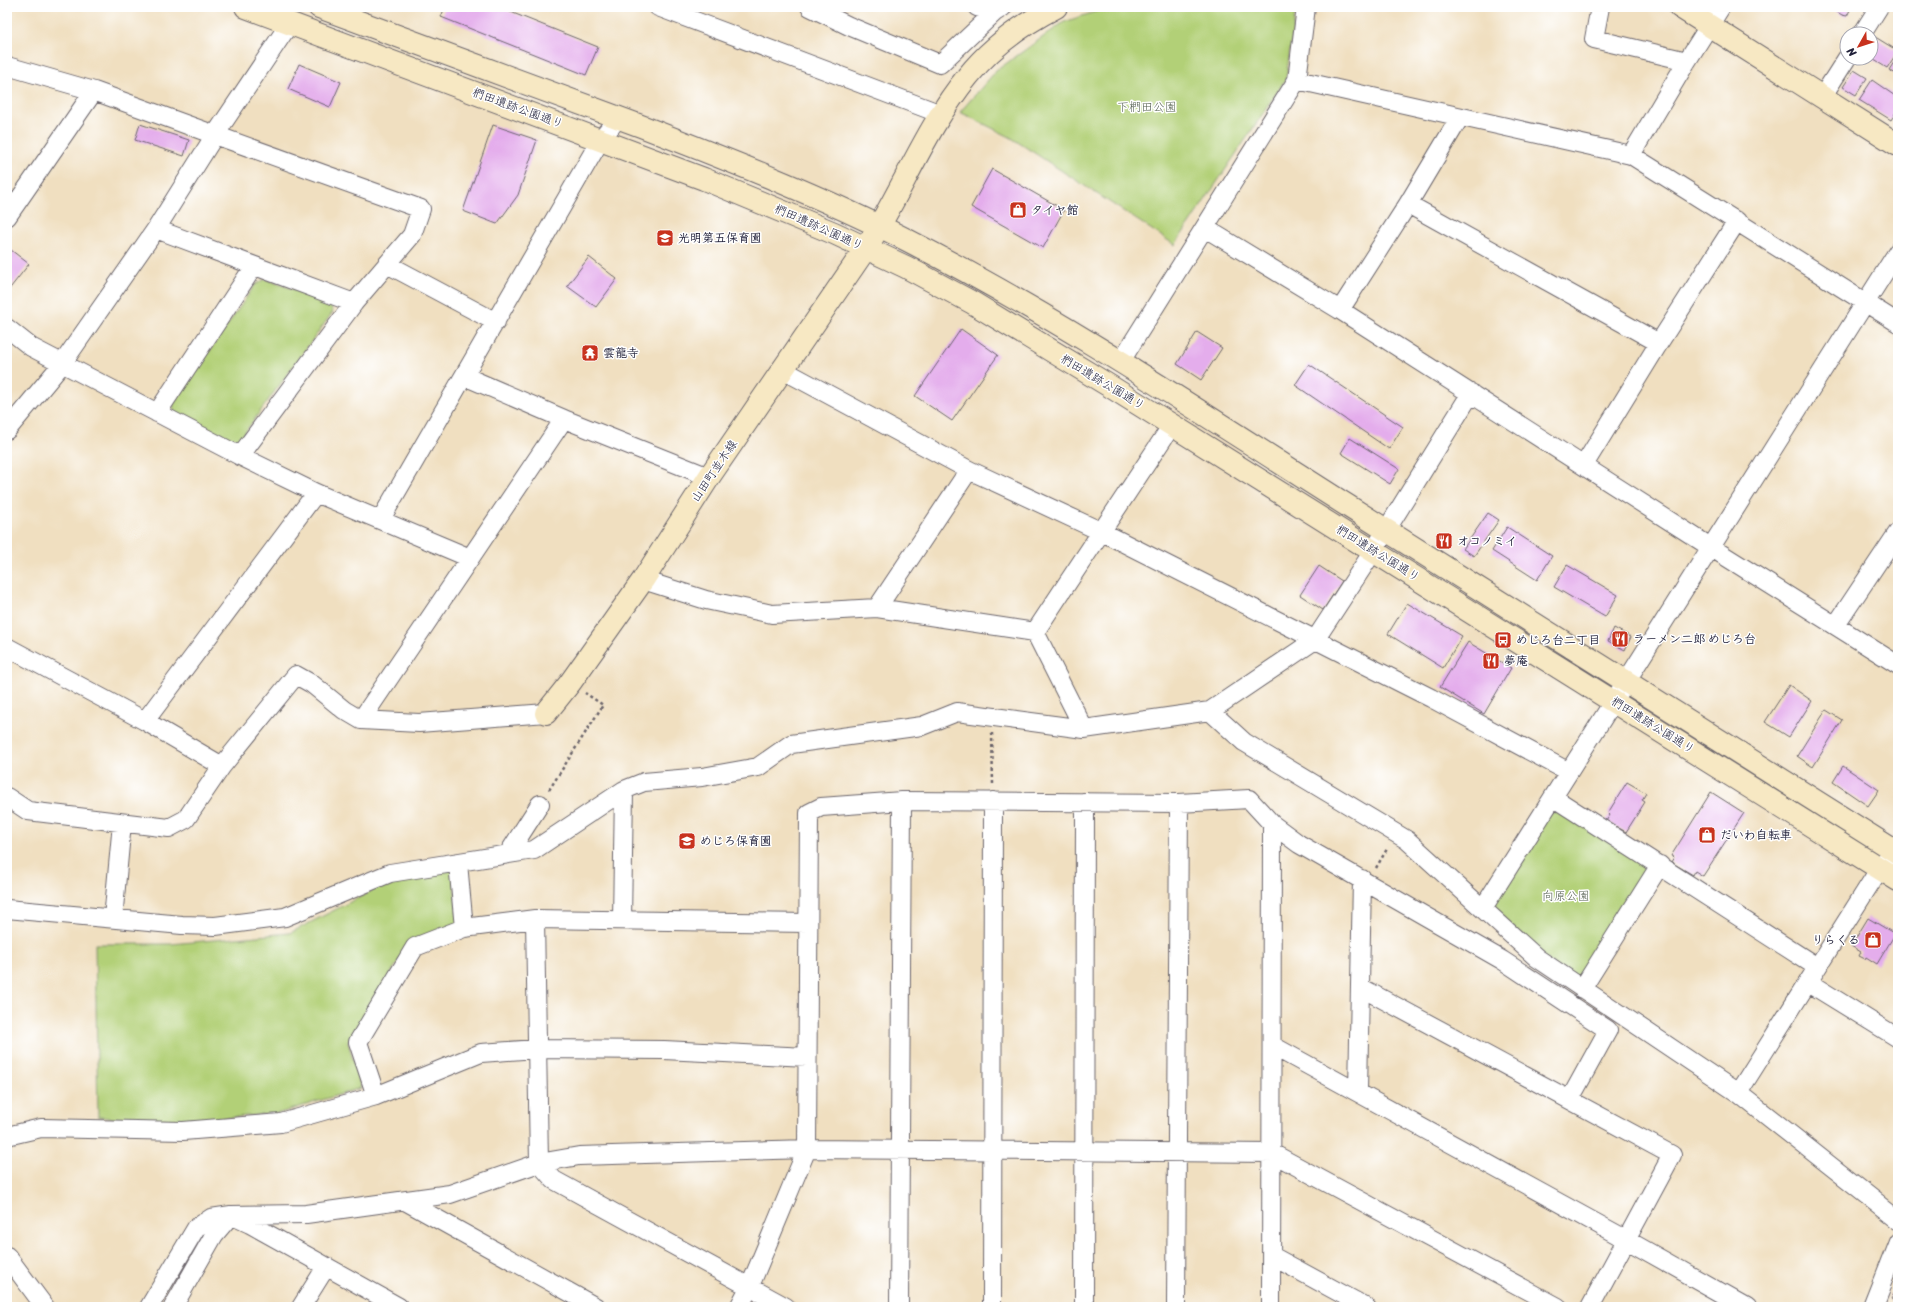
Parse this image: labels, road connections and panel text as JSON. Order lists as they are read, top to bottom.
{
  "streets": {
    "street": ["椚田遺跡公園通り", "山田町並木線"]
  },
  "crossings": [
    ["椚田遺跡公園通り", "山田町並木線"]
  ],
  "parks": ["下椚田公園", "向原公園"],
  "places": {
    "shop": ["タイヤ館", "だいわ自転車", "りらくる"],
    "school or university": ["光明第五保育園", "めじろ保育園"],
    "temple": ["雲龍寺"],
    "restaurant": ["オコノミイ", "ラーメン二郎 めじろ台", "夢庵"],
    "bus stop": ["めじろ台二丁目"]
  },
  "north": "bottom left"
}
